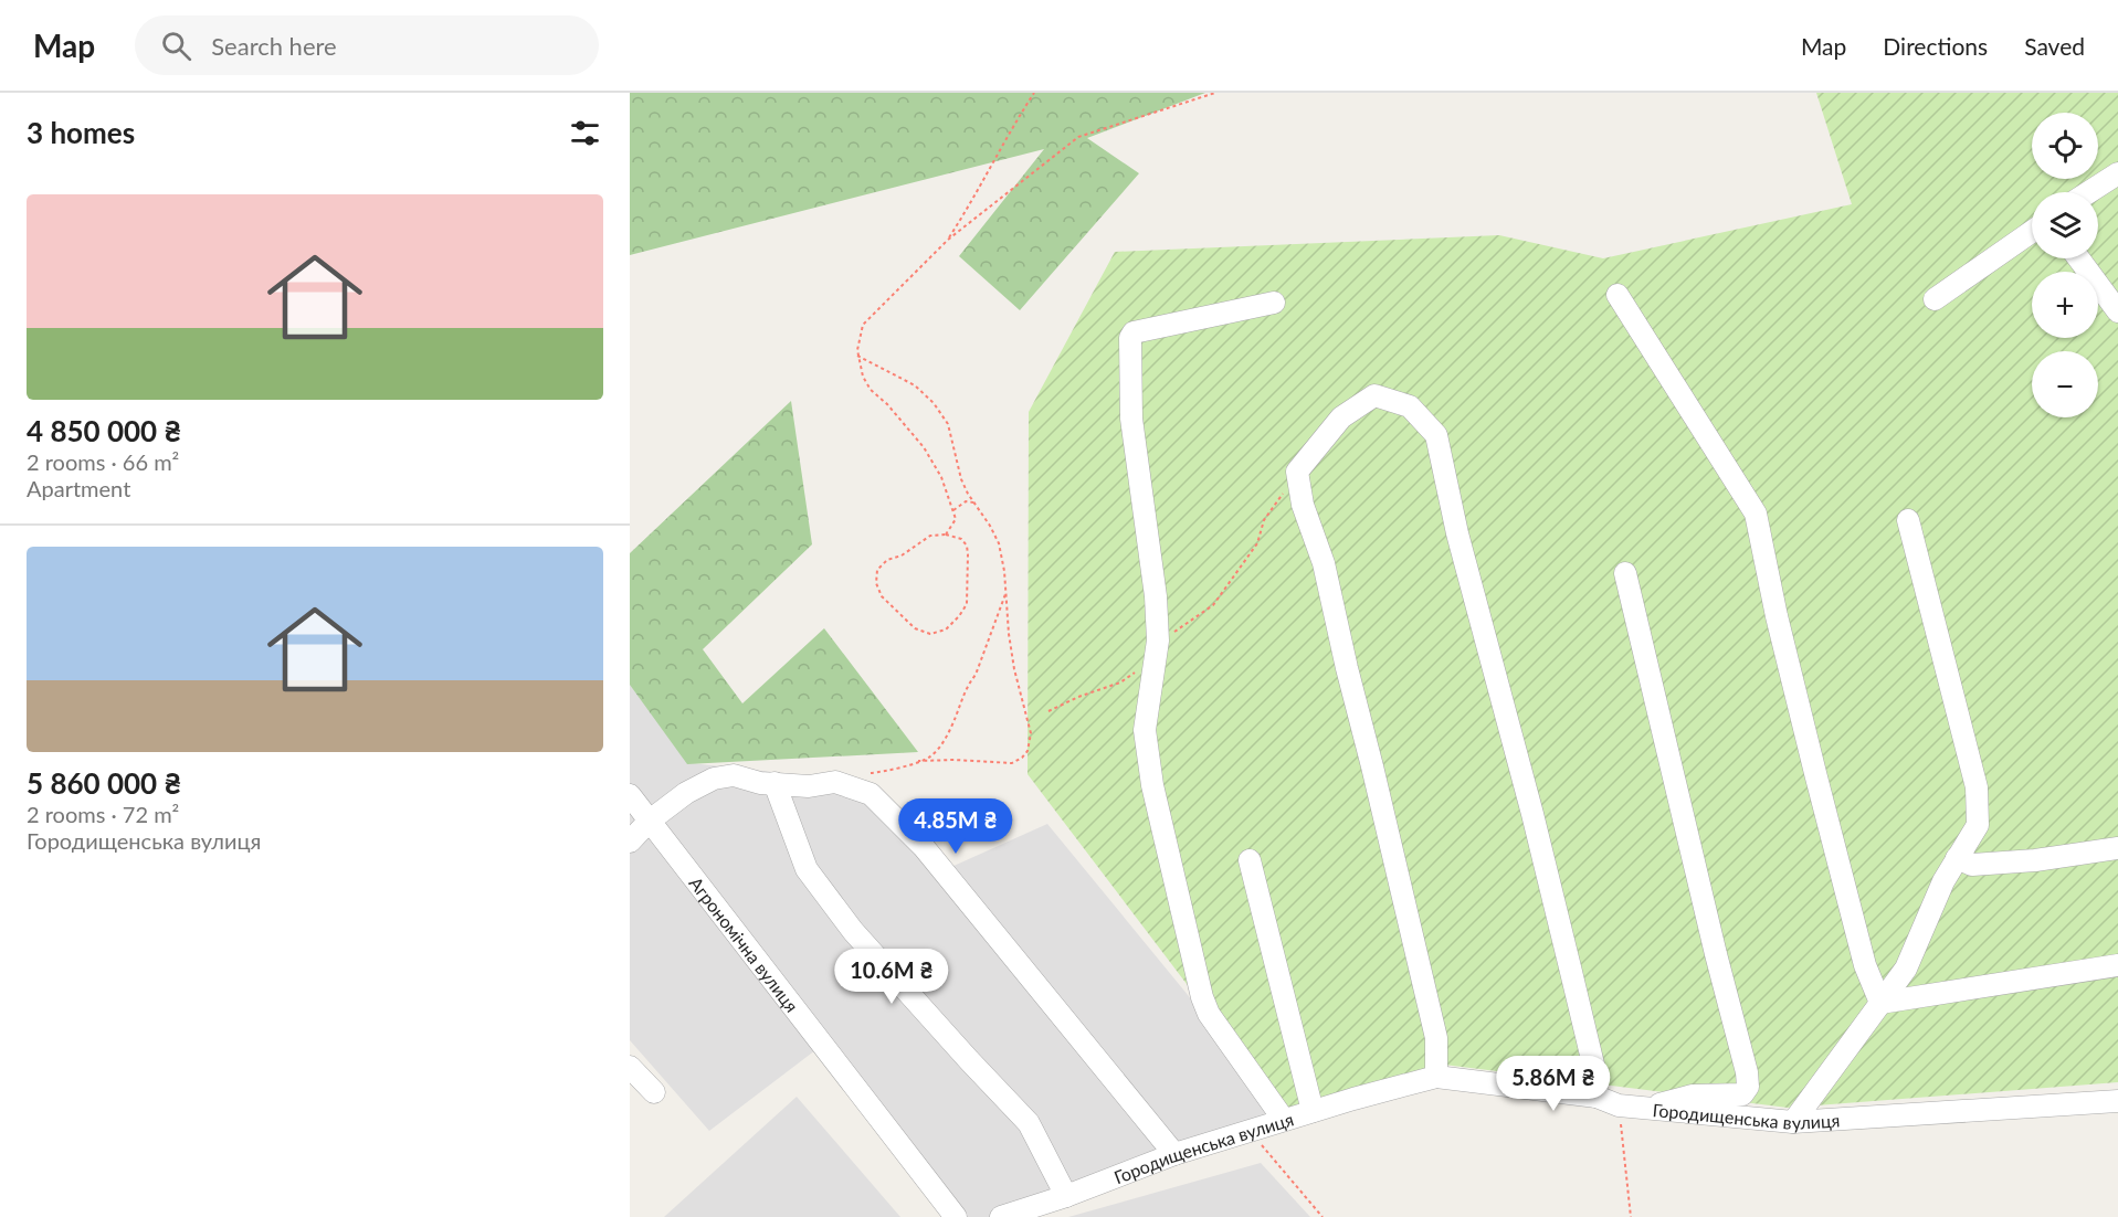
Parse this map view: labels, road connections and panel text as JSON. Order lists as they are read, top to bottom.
{
  "streets": {
    "street": ["Агрономічна вулиця", "Городищенська вулиця"]
  },
  "page": {
    "header": "Map",
    "search": "Search here",
    "nav": ["Map", "Directions", "Saved"],
    "heading": "3 homes",
    "map_buttons": ["+", "−"],
    "list": [
      {
        "name": "4 850 000 ₴",
        "note": "2 rooms · 66 m² · Apartment"
      },
      {
        "name": "5 860 000 ₴",
        "note": "2 rooms · 72 m² · Городищенська вулиця"
      }
    ],
    "price": ["4.85M ₴", "10.6M ₴", "5.86M ₴"]
  }
}
